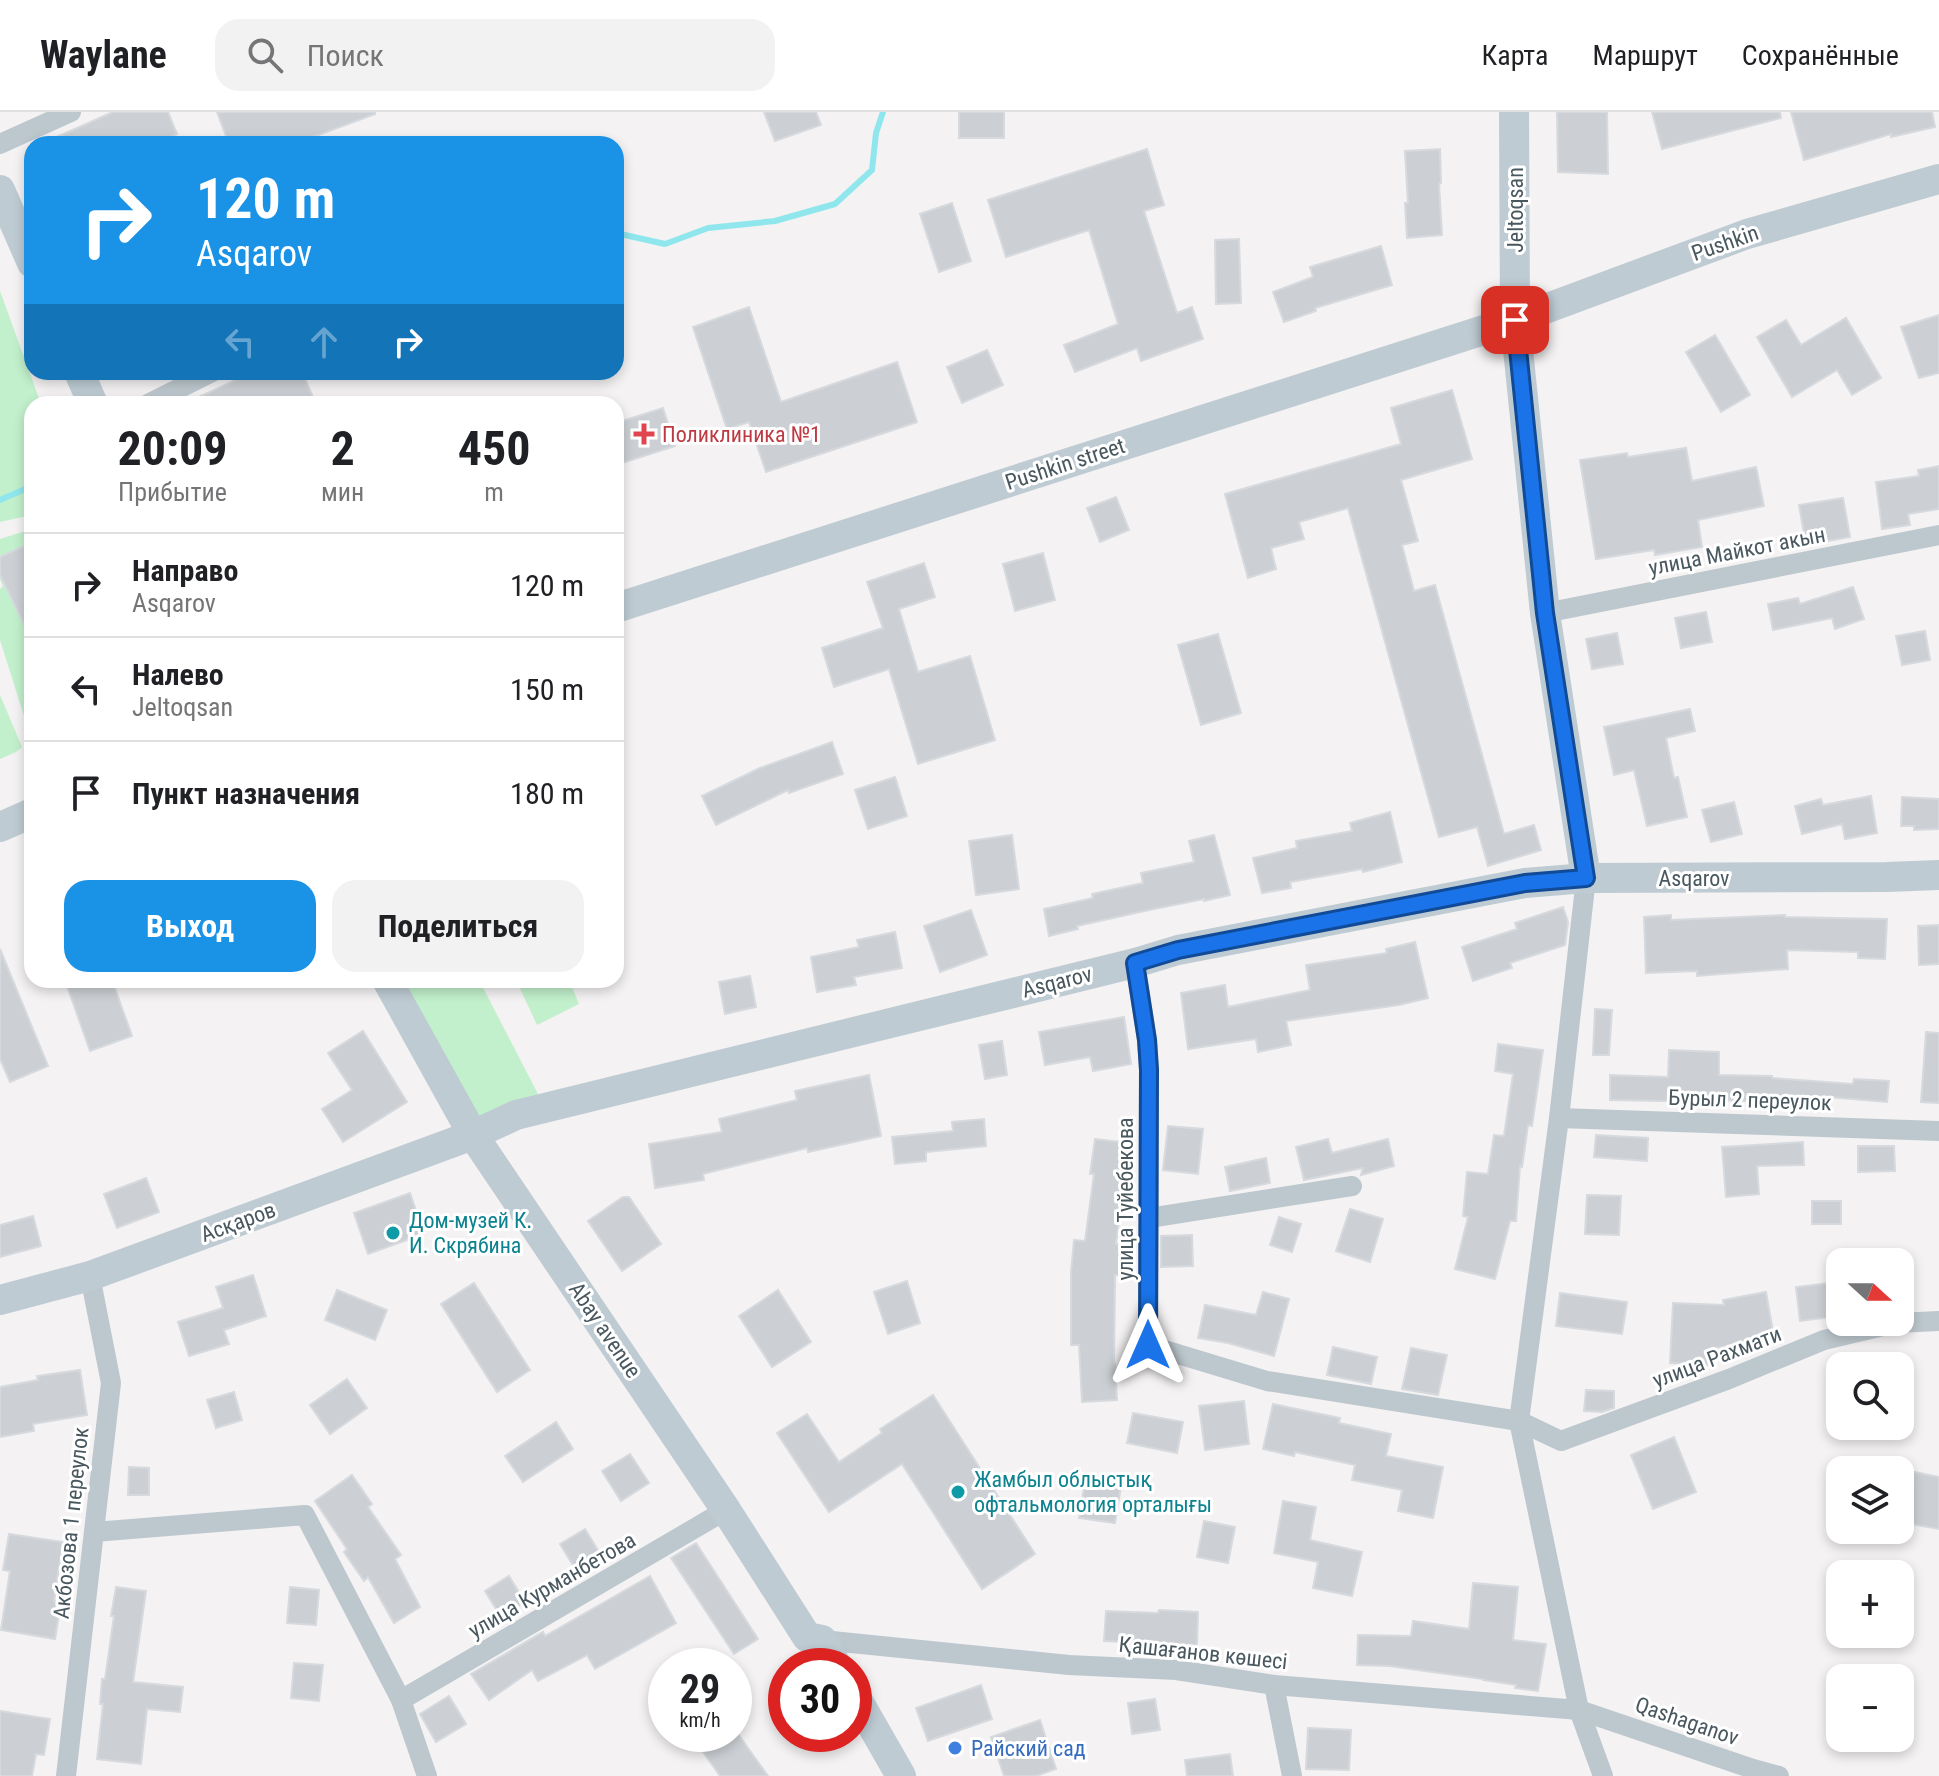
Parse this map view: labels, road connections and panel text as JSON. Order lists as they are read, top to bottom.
{
  "streets": {
    "street": [
      "Jeltoqsan",
      "Pushkin",
      "Pushkin street",
      "улица Майкот акын",
      "Asqarov",
      "Бурыл 2 переулок",
      "улица Туйебекова",
      "Асқаров",
      "Abay avenue",
      "улица Рахмати",
      "Акбозова 1 переулок",
      "улица Курманбетова",
      "Қашағанов көшесі",
      "Qashaganov"
    ]
  },
  "crossings": [
    ["Jeltoqsan", "Pushkin"],
    ["Jeltoqsan", "Pushkin street"],
    ["Jeltoqsan", "улица Майкот акын"],
    ["Jeltoqsan", "Asqarov"],
    ["Pushkin", "Pushkin street"],
    ["Asqarov", "улица Туйебекова"],
    ["Asqarov", "Асқаров"],
    ["Asqarov", "Abay avenue"],
    ["улица Туйебекова", "улица Рахмати"],
    ["Асқаров", "Abay avenue"],
    ["Асқаров", "Акбозова 1 переулок"],
    ["Abay avenue", "улица Курманбетова"],
    ["Abay avenue", "Қашағанов көшесі"],
    ["Қашағанов көшесі", "Qashaganov"]
  ],
  "places": {
    "health": ["Поликлиника №1"],
    "other": ["Дом-музей К. И. Скрябина", "Жамбыл облыстық офтальмология орталығы", "Райский сад"]
  },
  "north": "right",
  "page": {
    "header": "Waylane",
    "search": "Поиск",
    "nav": ["Карта", "Маршрут", "Сохранённые"],
    "turn": ["120 m", "Asqarov"],
    "eta": [
      "20:09",
      "Прибытие",
      "2",
      "мин",
      "450",
      "m"
    ],
    "list": [
      {
        "name": "Направо",
        "note": "Asqarov",
        "value": "120 m"
      },
      {
        "name": "Налево",
        "note": "Jeltoqsan",
        "value": "150 m"
      },
      {
        "name": "Пункт назначения",
        "value": "180 m"
      }
    ],
    "buttons": ["Выход", "Поделиться"],
    "map_buttons": ["+", "−"],
    "speed": "29 km/h",
    "limit": "30"
  }
}
